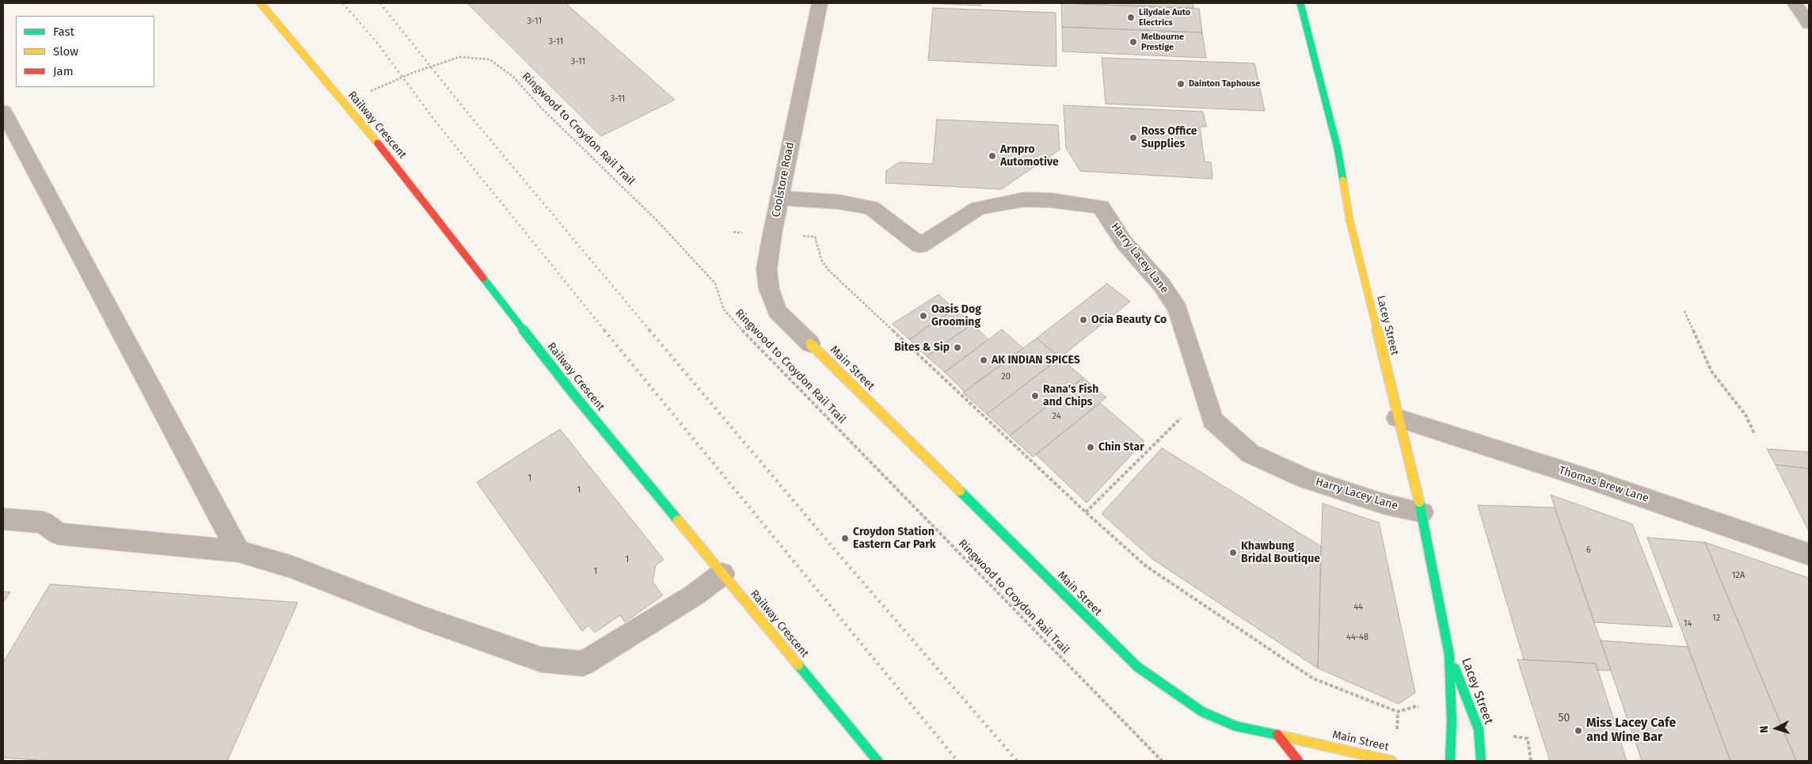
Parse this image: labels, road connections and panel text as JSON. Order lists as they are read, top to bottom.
{
  "streets": {
    "street": [
      "Railway Crescent",
      "Coolstore Road",
      "Harry Lacey Lane",
      "Lacey Street",
      "Main Street",
      "Thomas Brew Lane"
    ],
    "path": ["Ringwood to Croydon Rail Trail"]
  },
  "crossings": [
    ["Railway Crescent", "Ringwood to Croydon Rail Trail"],
    ["Coolstore Road", "Harry Lacey Lane"],
    ["Coolstore Road", "Main Street"],
    ["Harry Lacey Lane", "Lacey Street"],
    ["Lacey Street", "Thomas Brew Lane"]
  ],
  "places": [
    "Lilydale Auto Electrics",
    "Melbourne Prestige",
    "Dainton Taphouse",
    "Ross Office Supplies",
    "Arnpro Automotive",
    "Oasis Dog Grooming",
    "Ocia Beauty Co",
    "Bites & Sip",
    "AK INDIAN SPICES",
    "Rana's Fish and Chips",
    "Chin Star",
    "Croydon Station Eastern Car Park",
    "Khawbung Bridal Boutique",
    "Miss Lacey Cafe and Wine Bar"
  ],
  "house_numbers": [
    "3-11",
    "3-11",
    "3-11",
    "3-11",
    "20",
    "24",
    "1",
    "1",
    "6",
    "1",
    "1",
    "12A",
    "44",
    "12",
    "14",
    "44-48",
    "50"
  ],
  "legend": ["Fast", "Slow", "Jam"],
  "north": "left"
}
